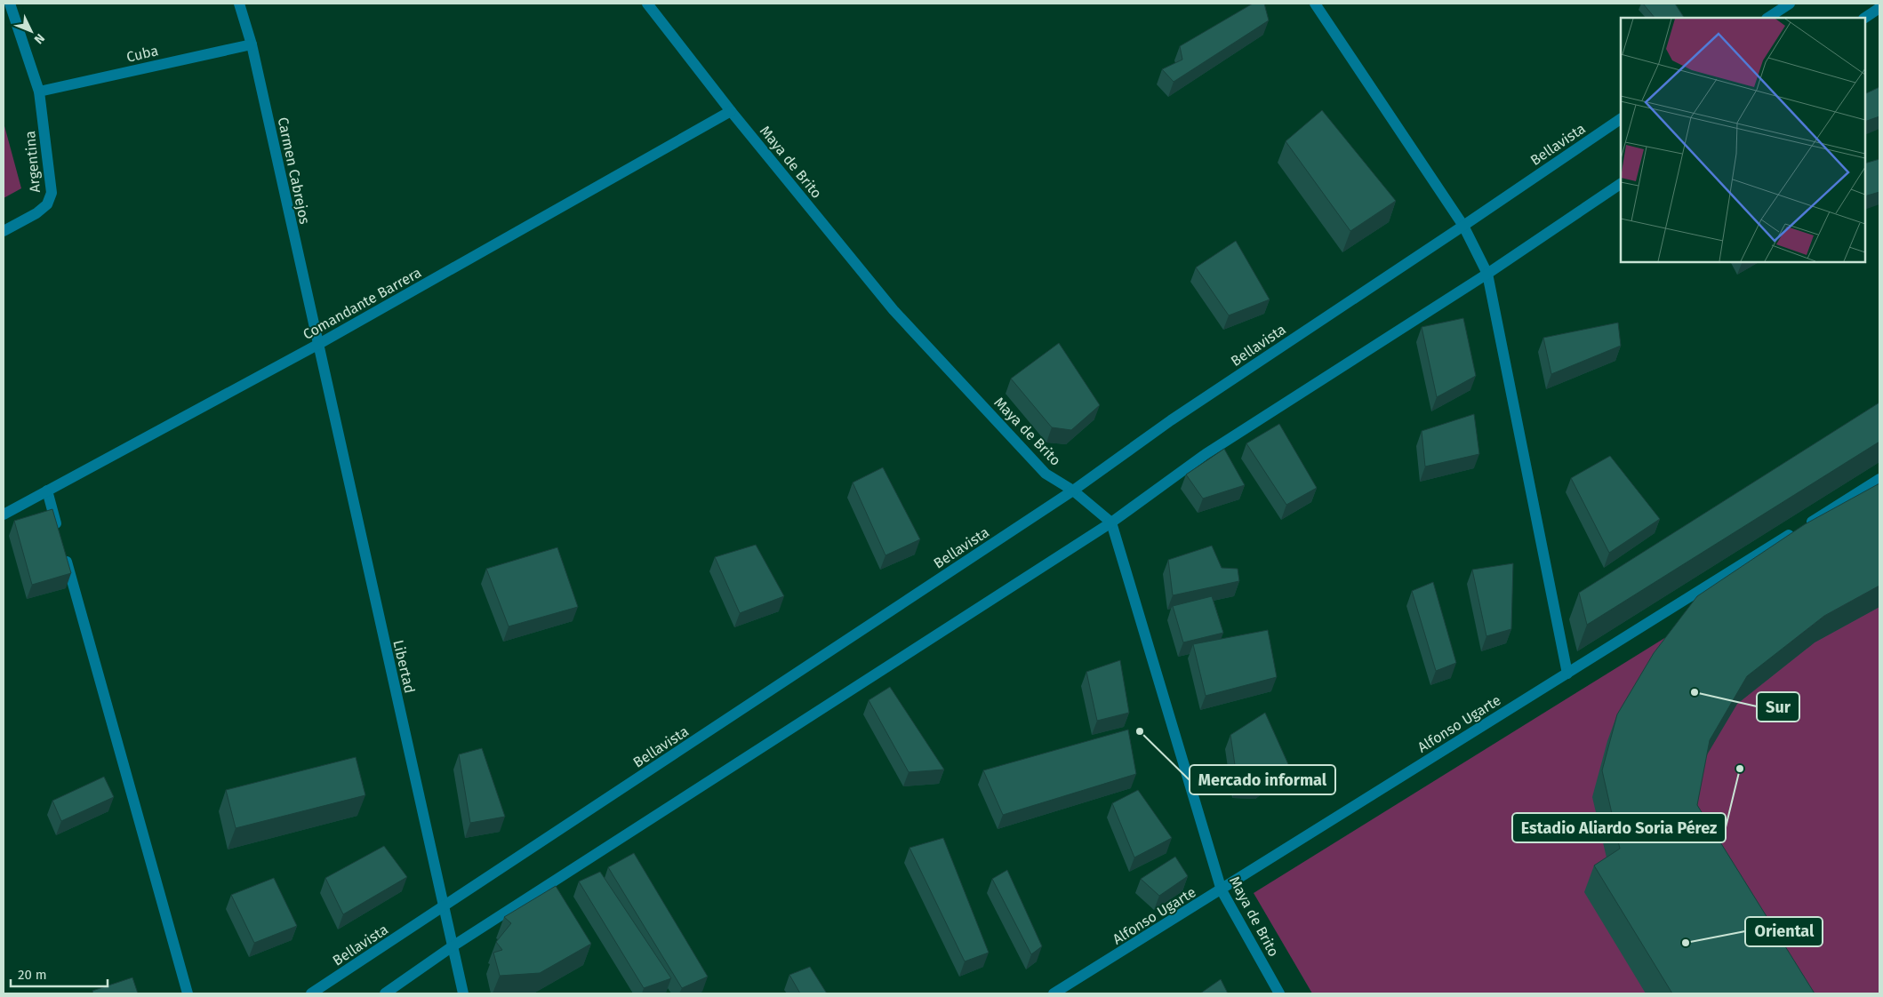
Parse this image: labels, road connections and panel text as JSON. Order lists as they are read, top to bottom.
{
  "streets": {
    "street": [
      "Cuba",
      "Bellavista",
      "Argentina",
      "Maya de Brito",
      "Carmen Cabrejos",
      "Comandante Barrera",
      "Libertad",
      "Alfonso Ugarte"
    ]
  },
  "crossings": [
    ["Cuba", "Argentina"],
    ["Cuba", "Carmen Cabrejos"],
    ["Bellavista", "Maya de Brito"],
    ["Bellavista", "Libertad"],
    ["Maya de Brito", "Comandante Barrera"],
    ["Maya de Brito", "Alfonso Ugarte"],
    ["Carmen Cabrejos", "Comandante Barrera"],
    ["Carmen Cabrejos", "Libertad"],
    ["Comandante Barrera", "Libertad"]
  ],
  "places": [
    "Sur",
    "Mercado informal",
    "Estadio Aliardo Soria Pérez",
    "Oriental"
  ],
  "scale_bar": "20 m",
  "north": "bottom right"
}
